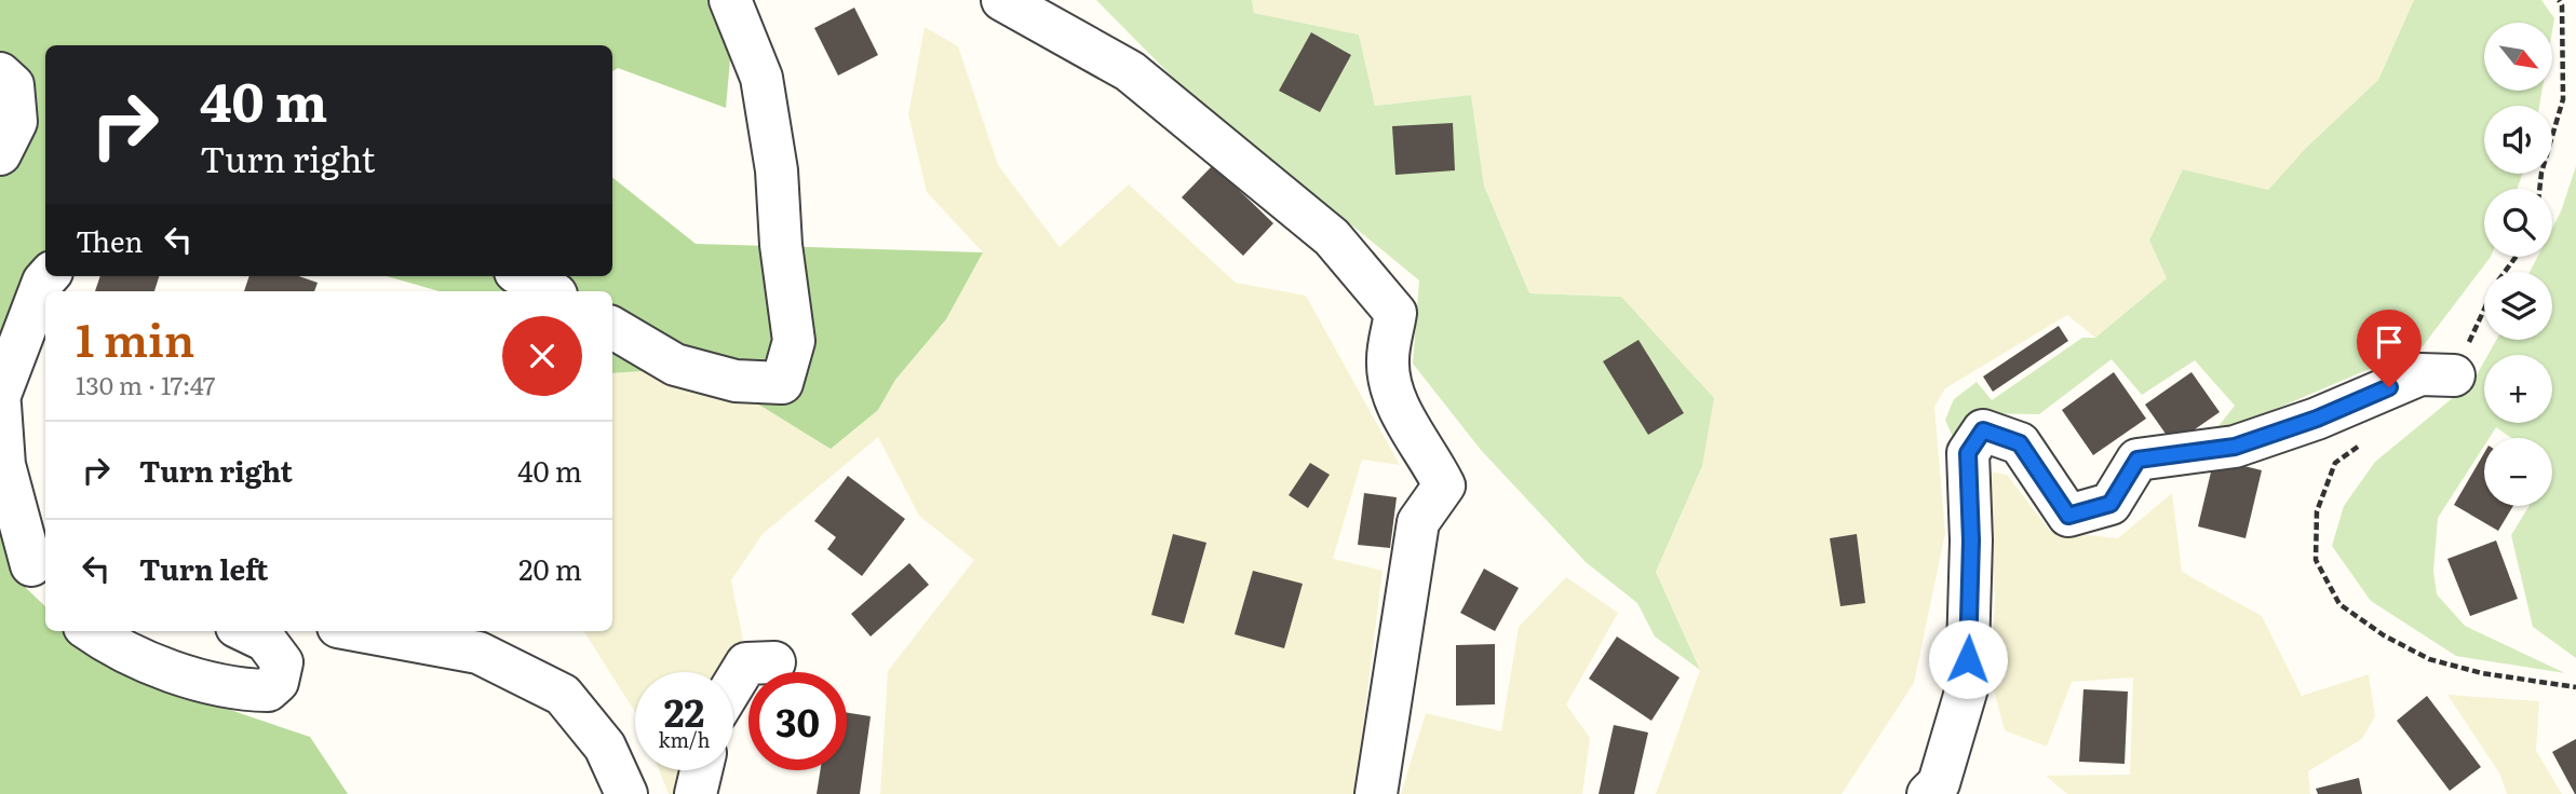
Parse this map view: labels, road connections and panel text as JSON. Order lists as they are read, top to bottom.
{
  "north": "bottom right",
  "page": {
    "map_buttons": ["+", "−"],
    "turn": ["40 m", "Turn right"],
    "then": "Then",
    "heading": ["1 min", "130 m · 17:47"],
    "list": [
      {
        "name": "Turn right",
        "value": "40 m"
      },
      {
        "name": "Turn left",
        "value": "20 m"
      }
    ],
    "speed": "22 km/h",
    "limit": "30"
  }
}
